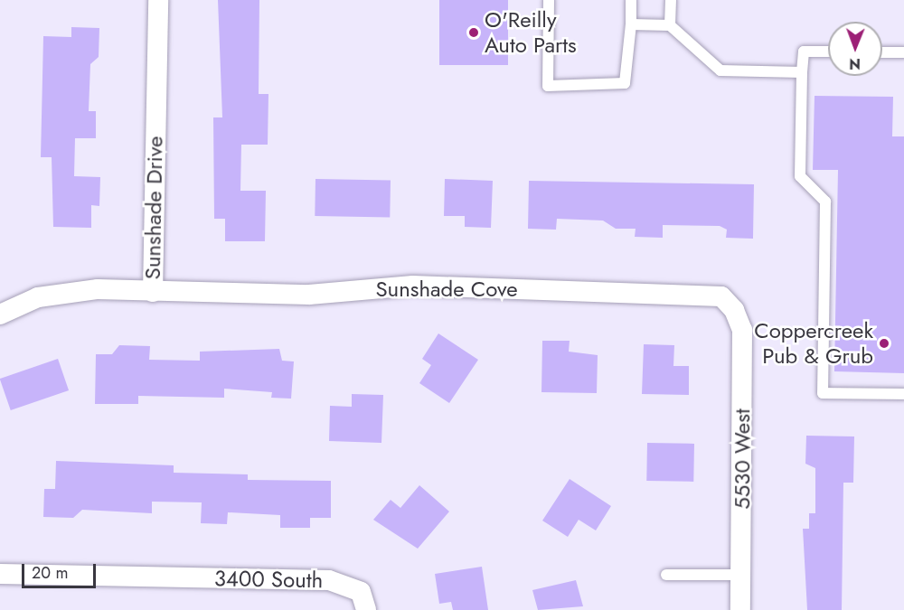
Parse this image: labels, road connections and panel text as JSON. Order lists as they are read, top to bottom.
{
  "streets": {
    "street": [
      "Sunshade Drive",
      "Sunshade Cove",
      "5530 West",
      "3400 South"
    ]
  },
  "crossings": [
    ["Sunshade Drive", "Sunshade Cove"],
    ["Sunshade Cove", "5530 West"]
  ],
  "places": ["O'Reilly Auto Parts", "Coppercreek Pub & Grub"],
  "scale_bar": "20 m",
  "north": "bottom"
}
